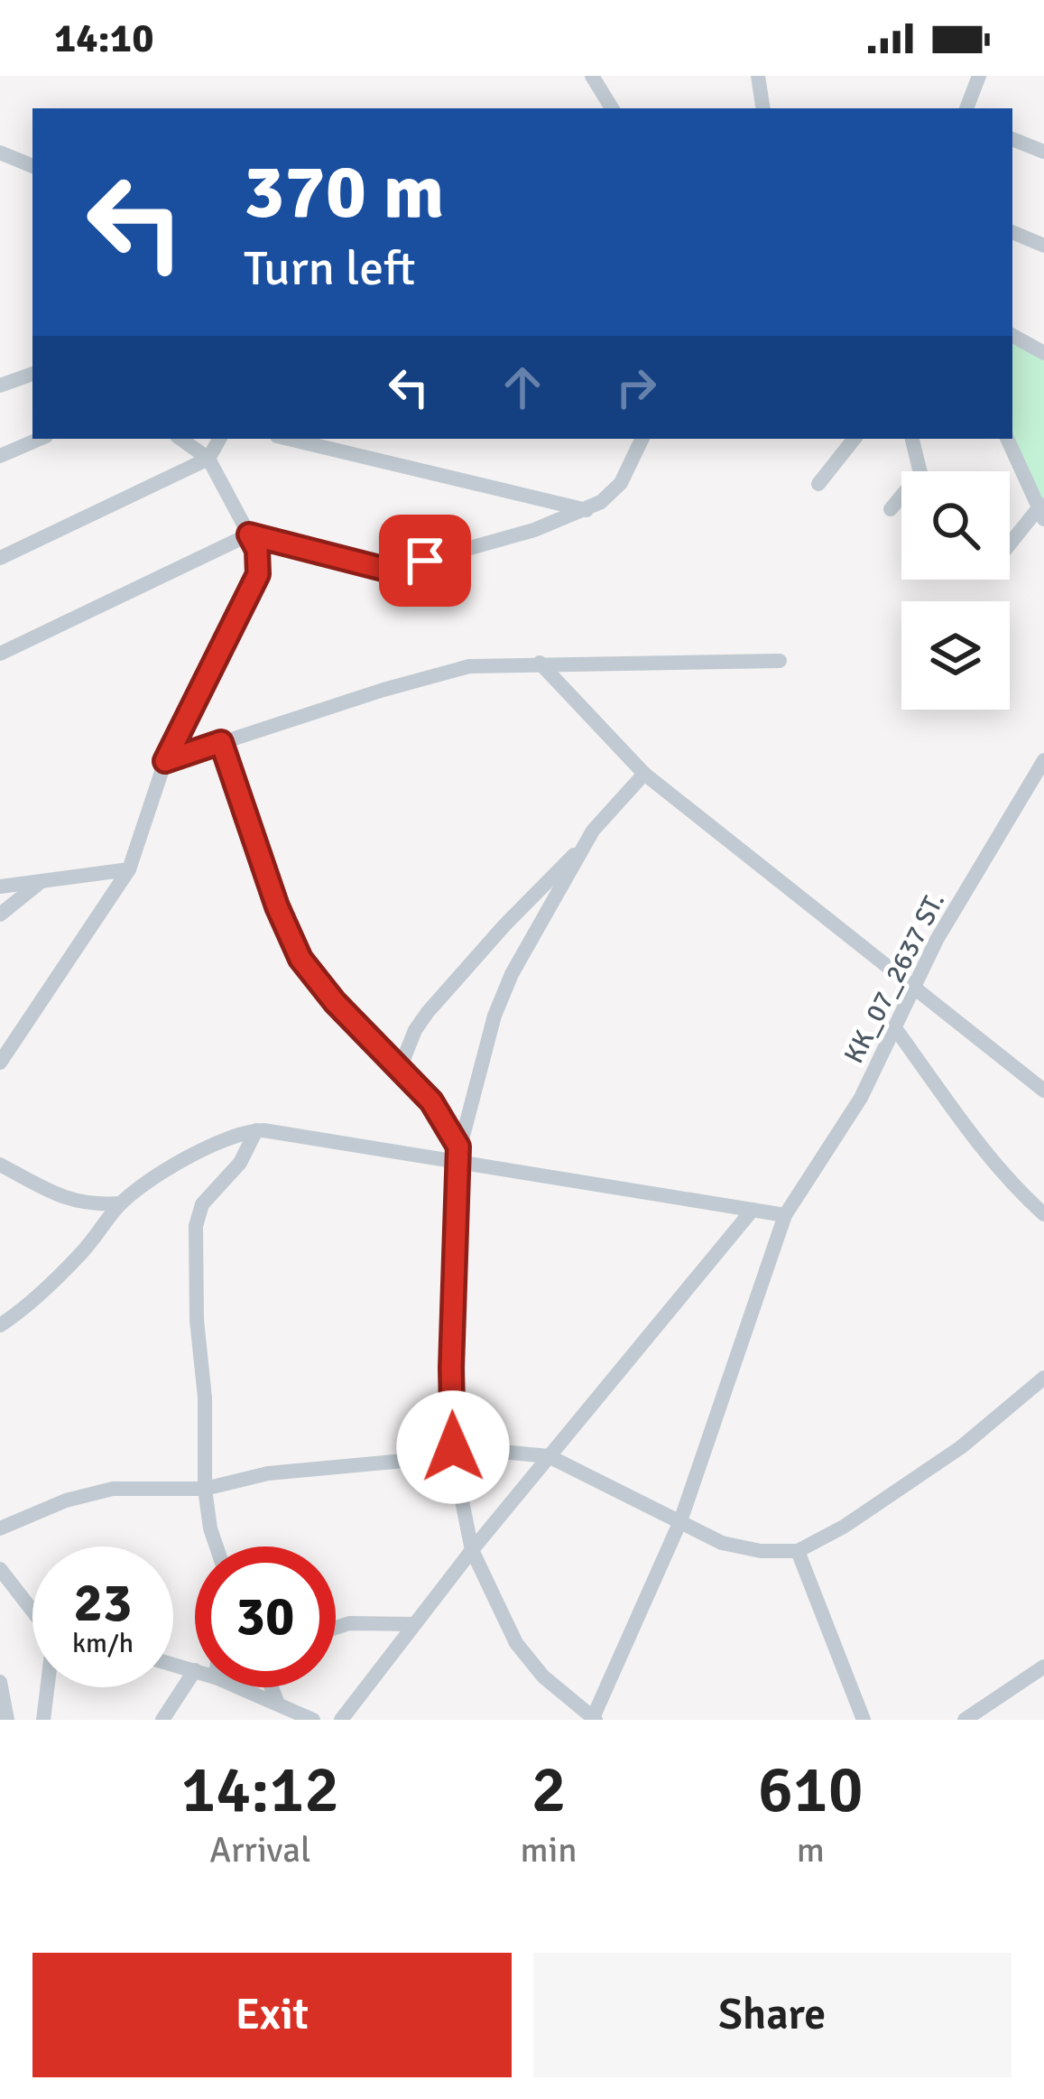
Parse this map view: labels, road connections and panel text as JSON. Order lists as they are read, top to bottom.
{
  "streets": {
    "street": ["KK_07_2637 ST."]
  },
  "page": {
    "status": "14:10",
    "turn": ["370 m", "Turn left"],
    "speed": "23 km/h",
    "limit": "30",
    "eta": [
      "14:12",
      "Arrival",
      "2",
      "min",
      "610",
      "m"
    ],
    "buttons": ["Exit", "Share"]
  }
}
